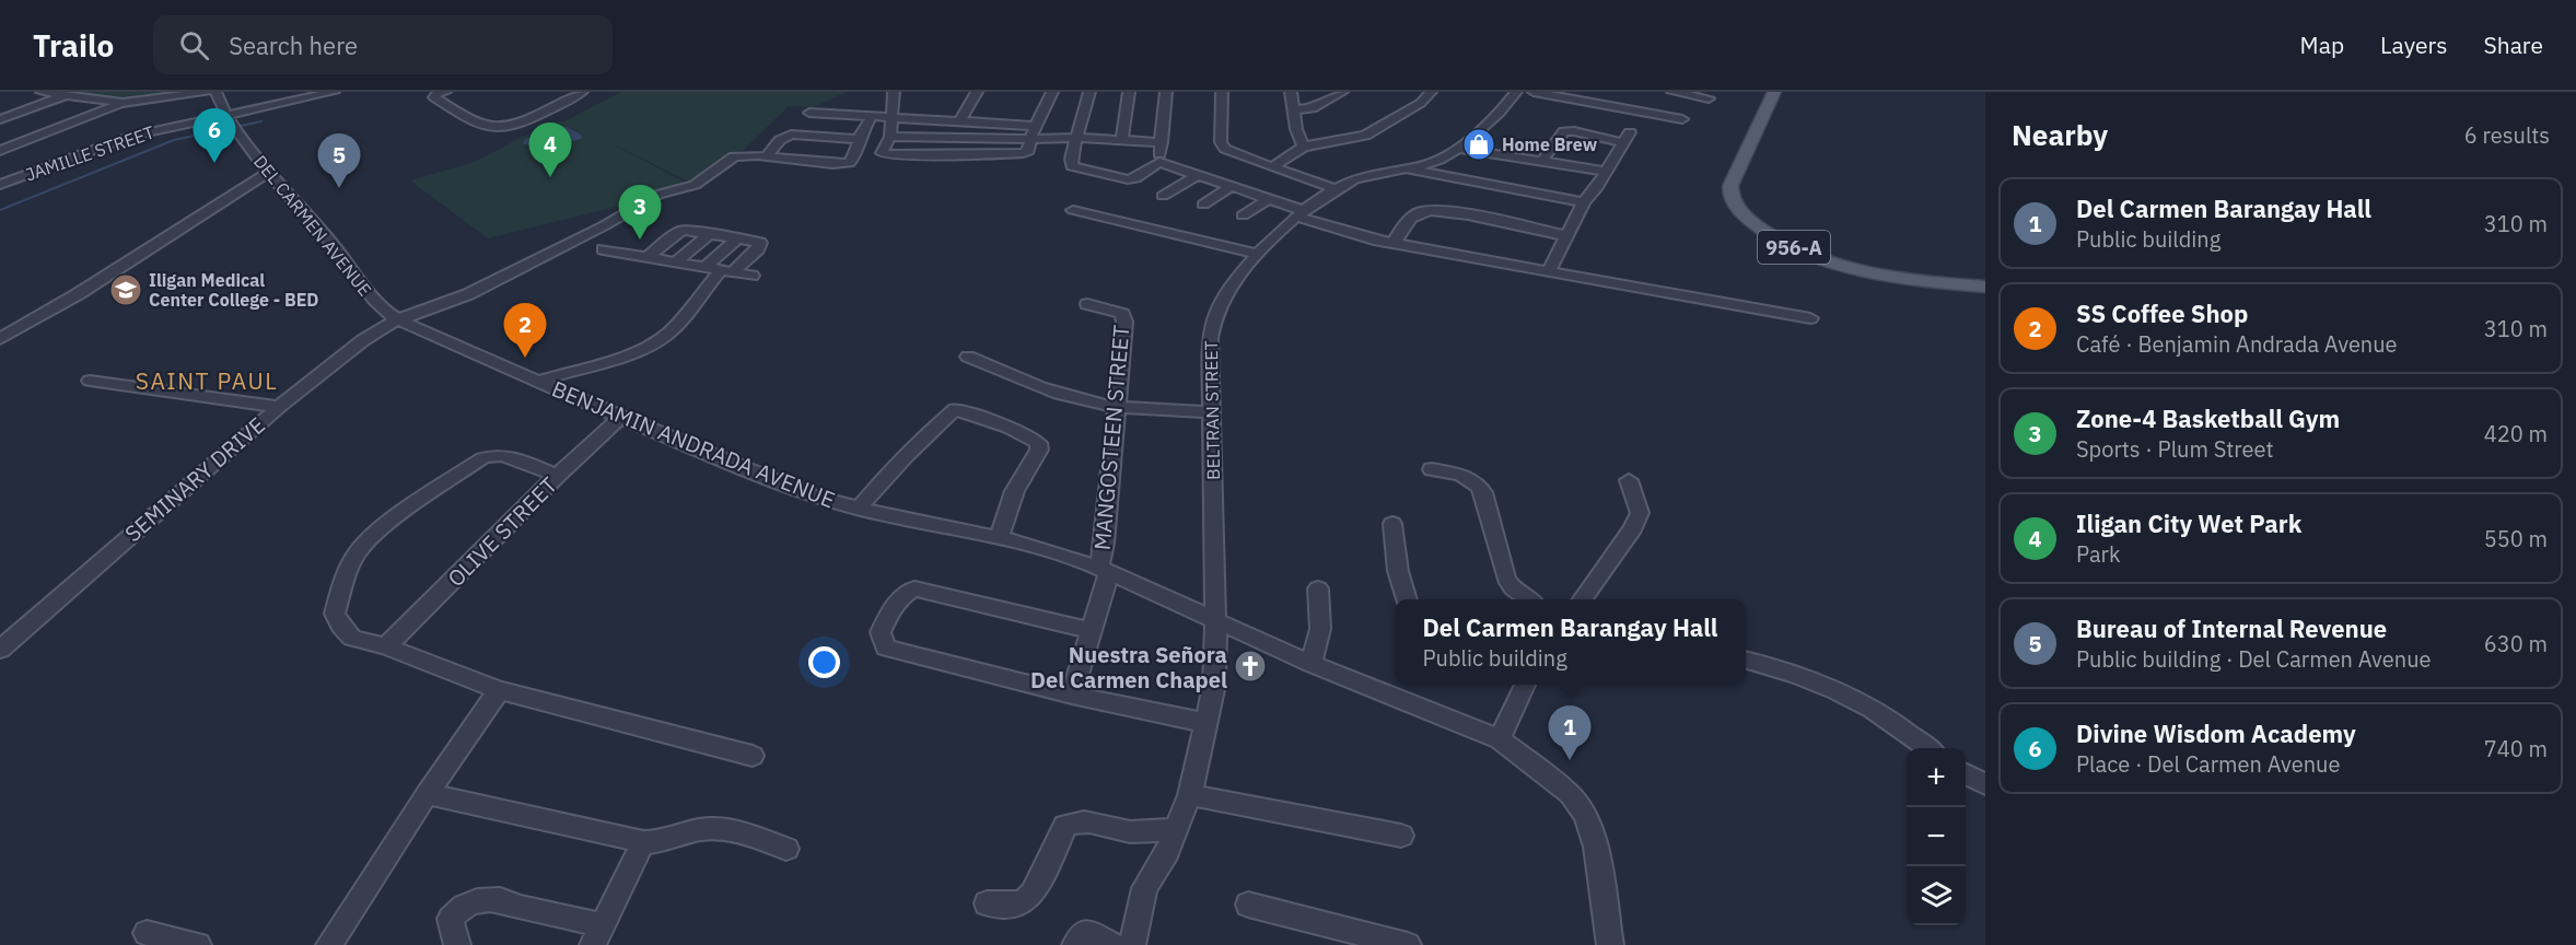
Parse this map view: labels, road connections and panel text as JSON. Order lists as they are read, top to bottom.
{
  "streets": {
    "main road": ["956-A"],
    "street": [
      "JAMILLE STREET",
      "DEL CARMEN AVENUE",
      "BELTRAN STREET",
      "MANGOSTEEN STREET",
      "BENJAMIN ANDRADA AVENUE",
      "SEMINARY DRIVE",
      "OLIVE STREET"
    ]
  },
  "crossings": [
    ["JAMILLE STREET", "DEL CARMEN AVENUE"],
    ["DEL CARMEN AVENUE", "BENJAMIN ANDRADA AVENUE"],
    ["DEL CARMEN AVENUE", "SEMINARY DRIVE"],
    ["BELTRAN STREET", "BENJAMIN ANDRADA AVENUE"],
    ["MANGOSTEEN STREET", "BENJAMIN ANDRADA AVENUE"],
    ["BENJAMIN ANDRADA AVENUE", "SEMINARY DRIVE"],
    ["BENJAMIN ANDRADA AVENUE", "OLIVE STREET"]
  ],
  "districts": ["SAINT PAUL"],
  "places": {
    "shop": ["Home Brew"],
    "school or university": ["Iligan Medical Center College - BED"],
    "church": ["Nuestra Señora Del Carmen Chapel"]
  },
  "page": {
    "header": "Trailo",
    "search": "Search here",
    "nav": ["Map", "Layers", "Share"],
    "heading": ["Nearby", "6 results"],
    "pins": [
      "6",
      "4",
      "5",
      "3",
      "2",
      "1"
    ],
    "list": [
      {
        "mark": "1",
        "name": "Del Carmen Barangay Hall",
        "note": "Public building",
        "value": "310 m"
      },
      {
        "mark": "2",
        "name": "SS Coffee Shop",
        "note": "Café · Benjamin Andrada Avenue",
        "value": "310 m"
      },
      {
        "mark": "3",
        "name": "Zone-4 Basketball Gym",
        "note": "Sports · Plum Street",
        "value": "420 m"
      },
      {
        "mark": "4",
        "name": "Iligan City Wet Park",
        "note": "Park",
        "value": "550 m"
      },
      {
        "mark": "5",
        "name": "Bureau of Internal Revenue",
        "note": "Public building · Del Carmen Avenue",
        "value": "630 m"
      },
      {
        "mark": "6",
        "name": "Divine Wisdom Academy",
        "note": "Place · Del Carmen Avenue",
        "value": "740 m"
      }
    ],
    "popup": ["Del Carmen Barangay Hall", "Public building"],
    "map_buttons": ["+", "−"]
  }
}
